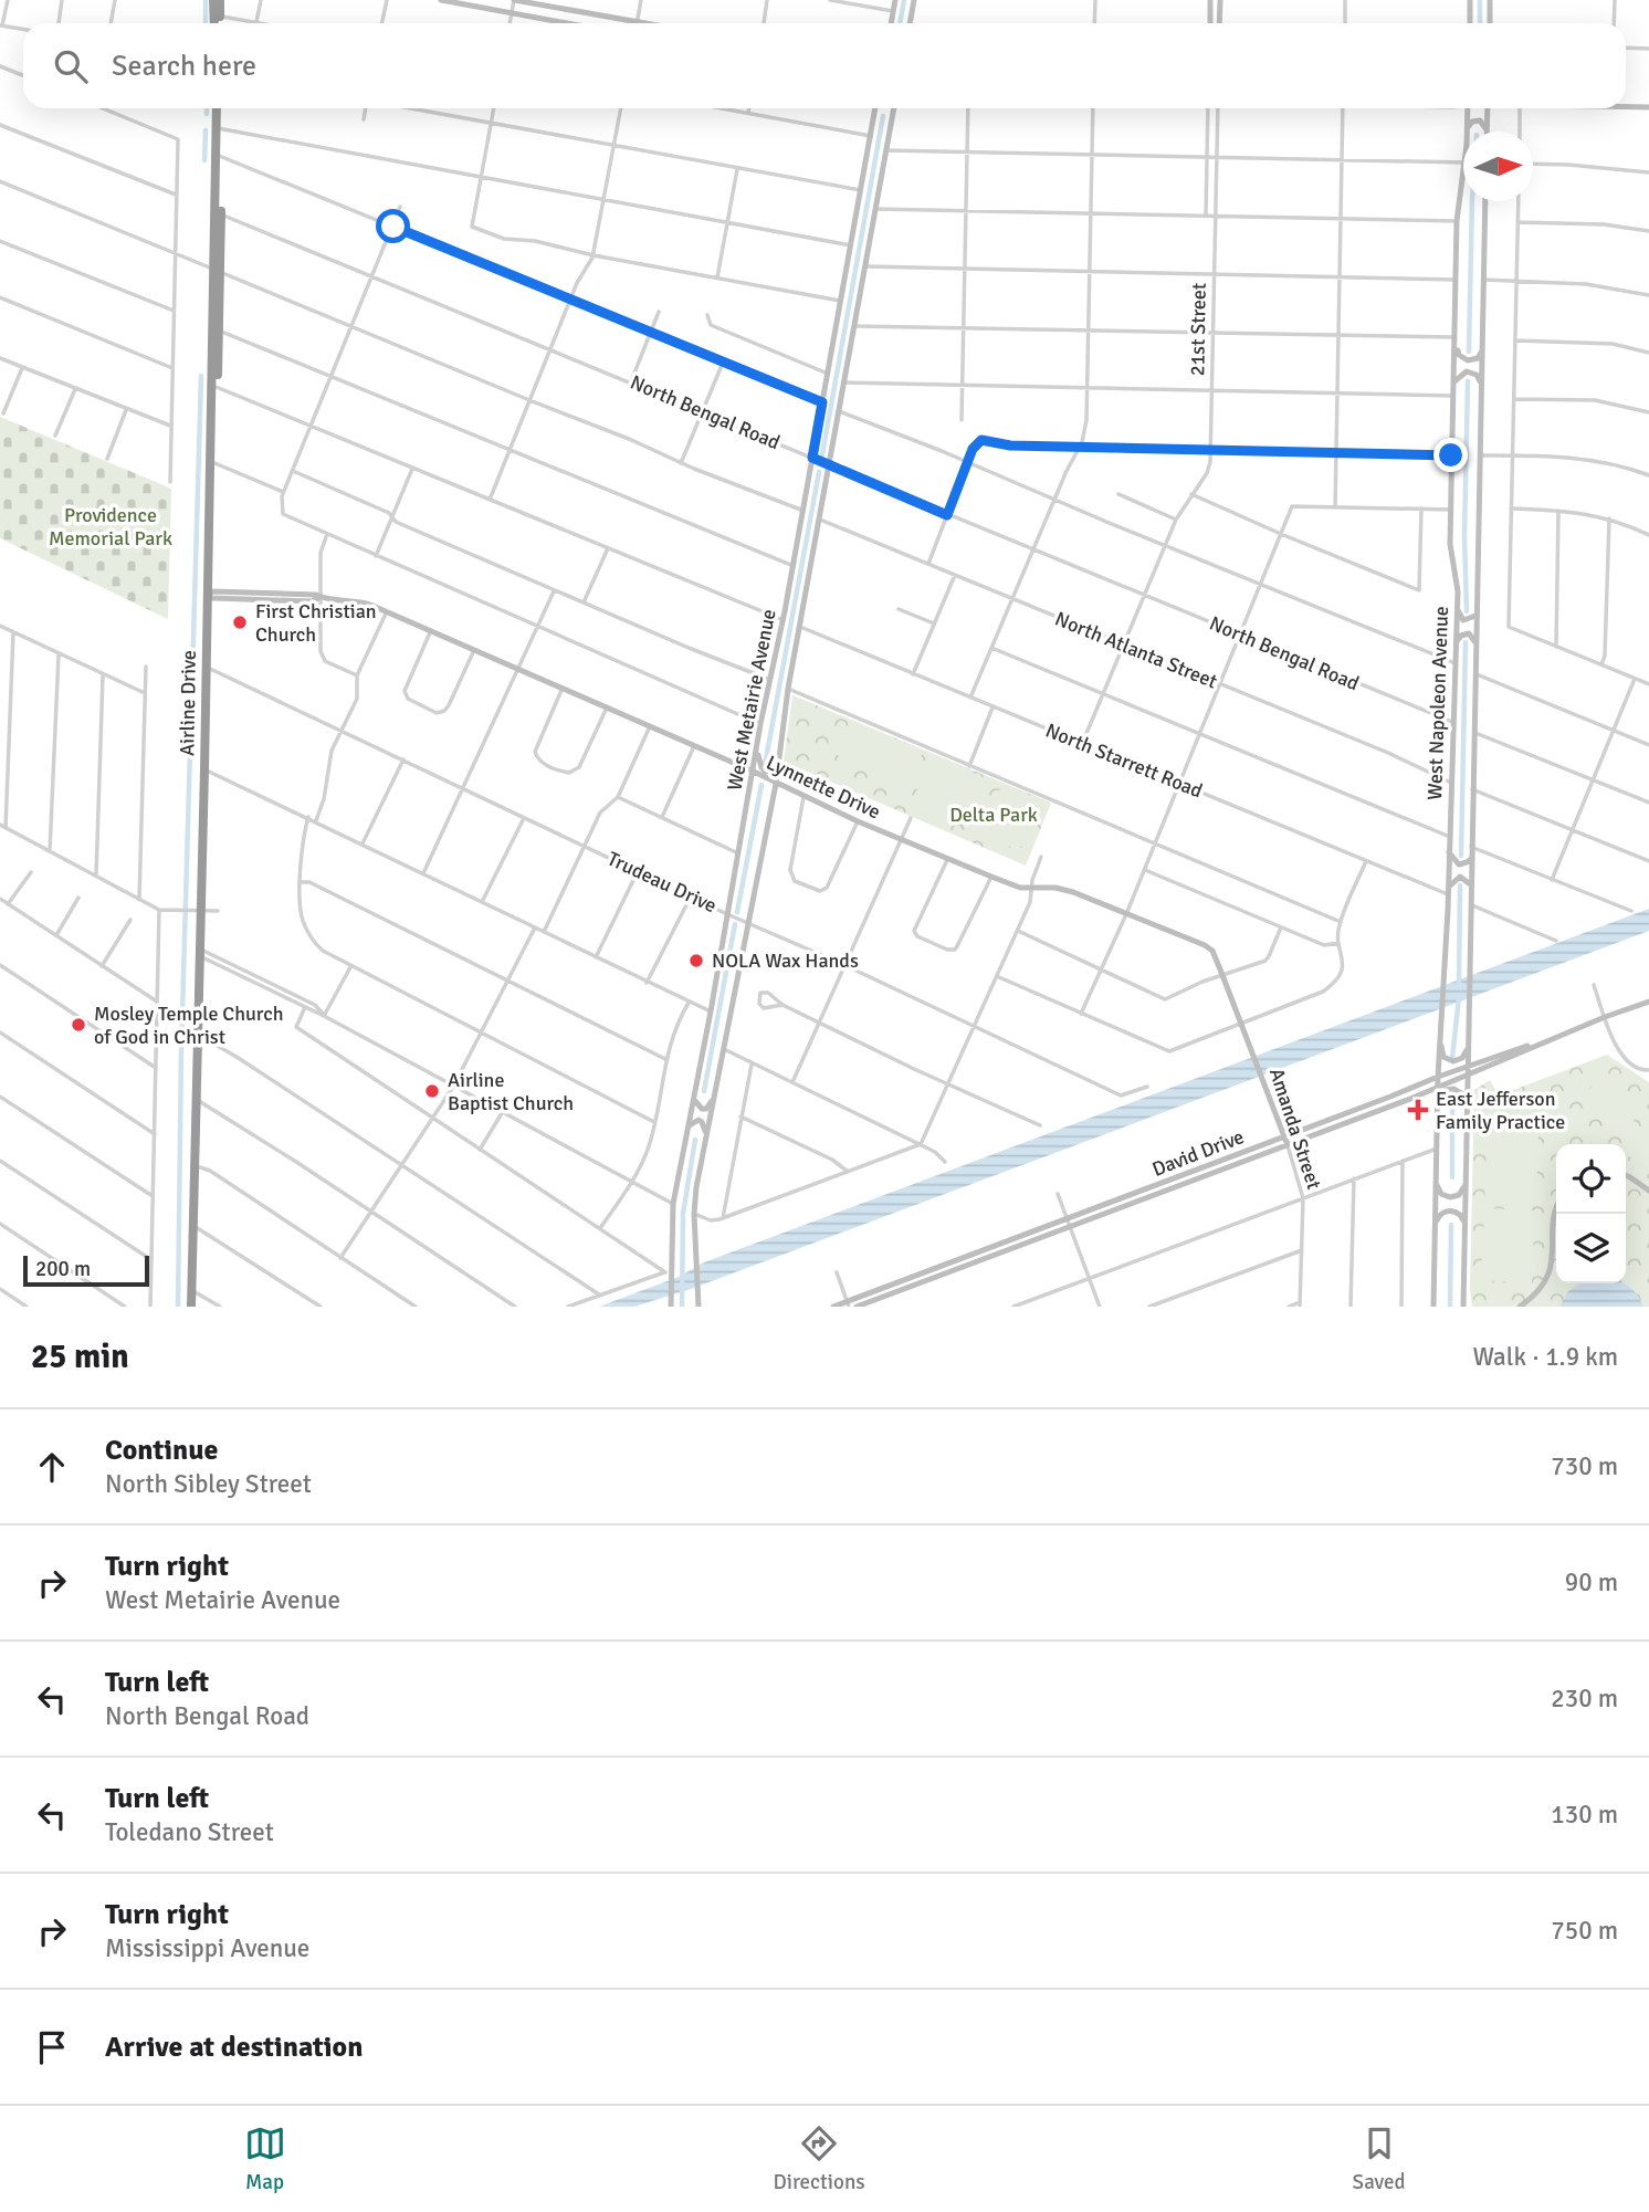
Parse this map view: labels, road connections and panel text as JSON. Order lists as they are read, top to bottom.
{
  "streets": {
    "highway": ["Airline Drive"],
    "main road": [
      "West Metairie Avenue",
      "West Napoleon Avenue",
      "Lynnette Drive",
      "Amanda Street",
      "David Drive"
    ],
    "street": [
      "21st Street",
      "North Bengal Road",
      "North Atlanta Street",
      "North Starrett Road",
      "Trudeau Drive"
    ]
  },
  "crossings": [
    ["21st Street", "North Bengal Road"],
    ["21st Street", "North Atlanta Street"],
    ["21st Street", "North Starrett Road"],
    ["North Bengal Road", "West Metairie Avenue"],
    ["North Bengal Road", "Airline Drive"],
    ["North Bengal Road", "West Napoleon Avenue"],
    ["North Atlanta Street", "West Metairie Avenue"],
    ["North Atlanta Street", "West Napoleon Avenue"],
    ["West Metairie Avenue", "North Starrett Road"],
    ["West Metairie Avenue", "Lynnette Drive"],
    ["West Metairie Avenue", "Trudeau Drive"],
    ["Airline Drive", "Lynnette Drive"],
    ["Airline Drive", "Trudeau Drive"],
    ["West Napoleon Avenue", "North Starrett Road"],
    ["West Napoleon Avenue", "David Drive"],
    ["Lynnette Drive", "Amanda Street"],
    ["Amanda Street", "David Drive"]
  ],
  "parks": ["Providence Memorial Park", "Delta Park"],
  "places": {
    "other": [
      "First Christian Church",
      "NOLA Wax Hands",
      "Mosley Temple Church of God in Christ",
      "Airline Baptist Church"
    ],
    "health": ["East Jefferson Family Practice"]
  },
  "scale_bar": "200 m",
  "north": "right",
  "page": {
    "search": "Search here",
    "scale": "200 m",
    "heading": ["25 min", "Walk · 1.9 km"],
    "list": [
      ["Continue", "North Sibley Street", "730 m"],
      ["Turn right", "West Metairie Avenue", "90 m"],
      ["Turn left", "North Bengal Road", "230 m"],
      ["Turn left", "Toledano Street", "130 m"],
      ["Turn right", "Mississippi Avenue", "750 m"],
      "Arrive at destination"
    ],
    "nav": ["Map", "Directions", "Saved"]
  }
}
